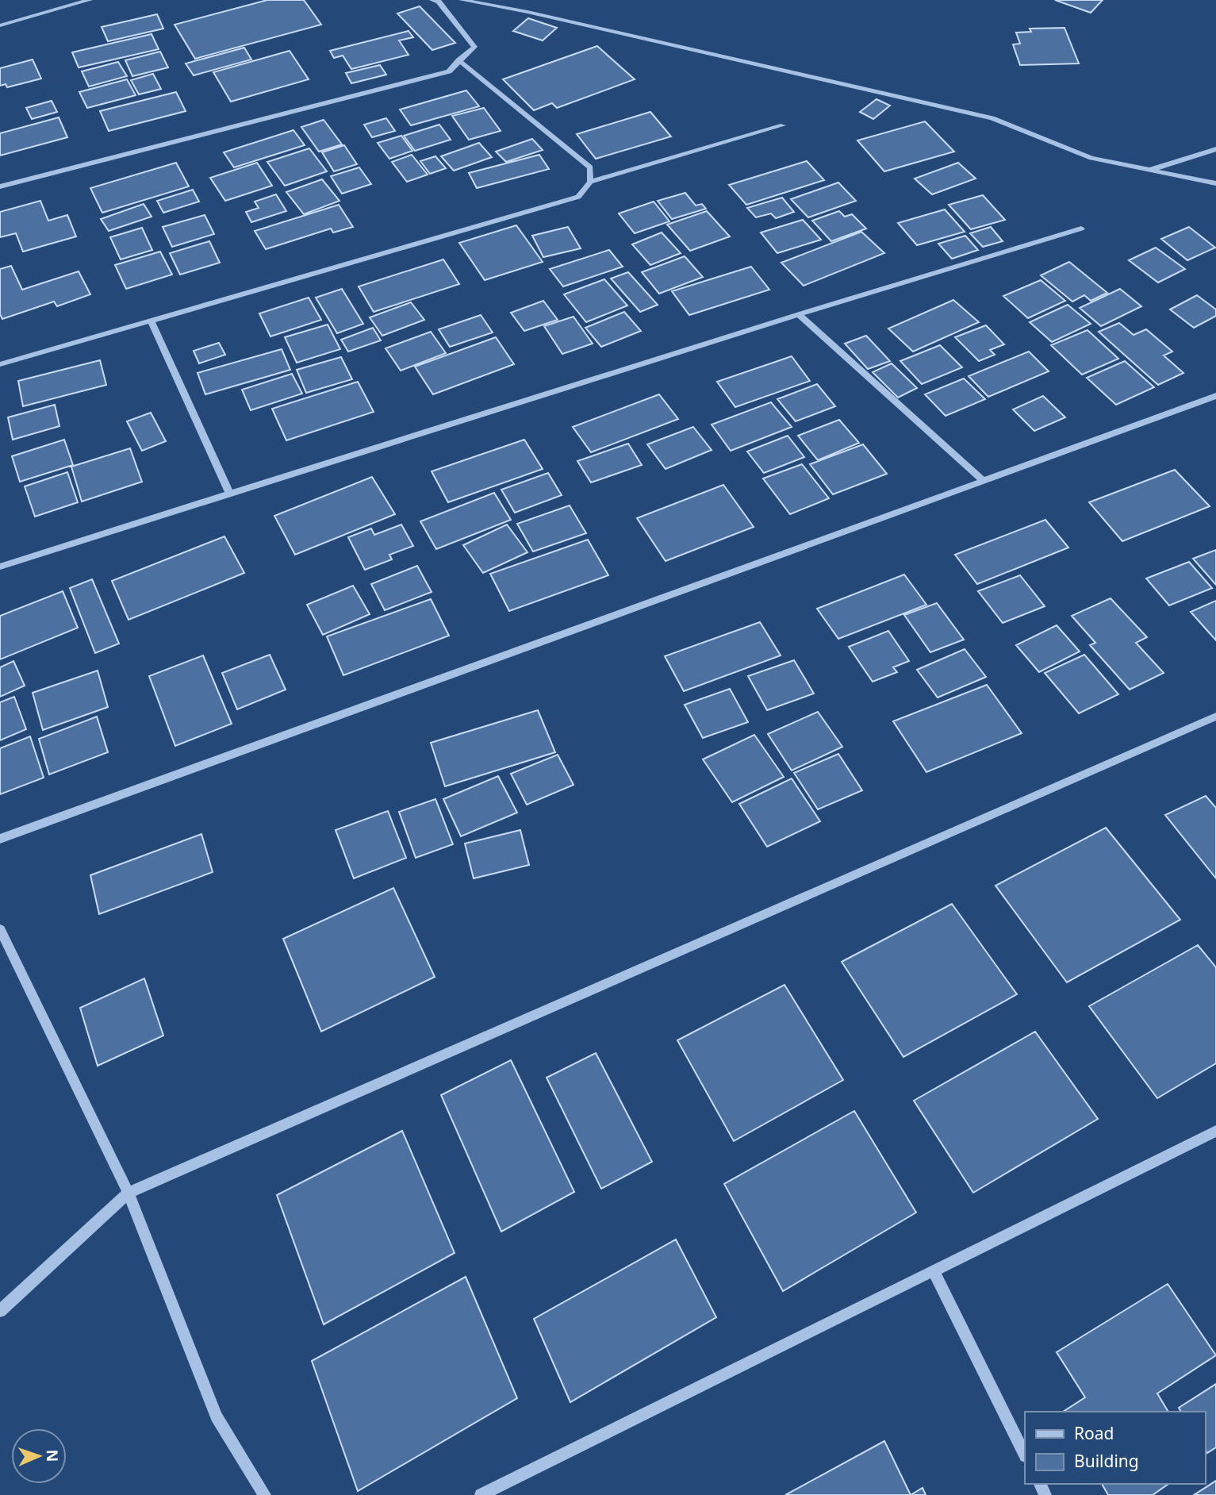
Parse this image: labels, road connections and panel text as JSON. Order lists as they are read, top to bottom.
{
  "legend": ["Road", "Building"],
  "north": "right"
}
